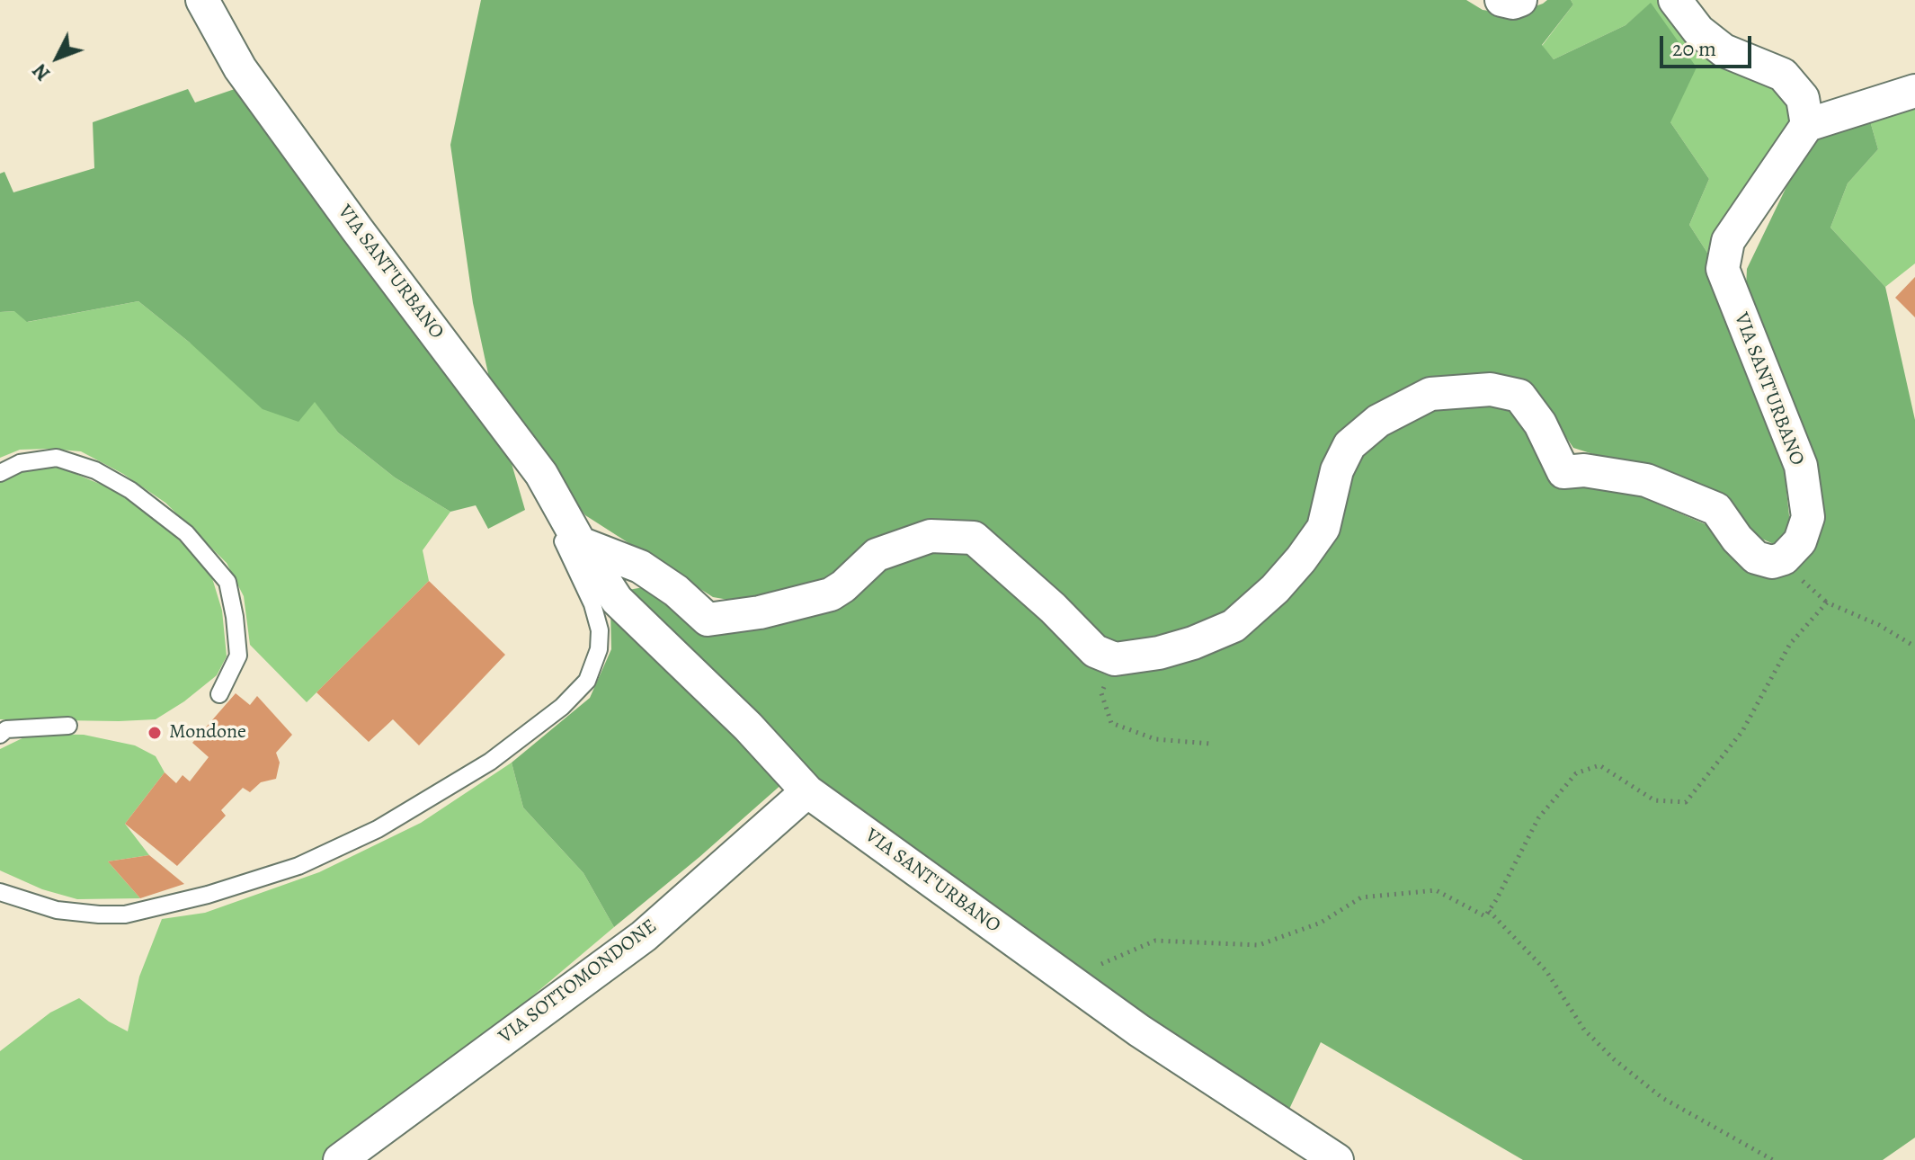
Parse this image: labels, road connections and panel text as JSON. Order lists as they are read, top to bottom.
{
  "streets": {
    "street": ["VIA SANT'URBANO", "VIA SOTTOMONDONE"]
  },
  "crossings": [
    ["VIA SANT'URBANO", "VIA SOTTOMONDONE"]
  ],
  "places": ["Mondone"],
  "scale_bar": "20 m",
  "north": "bottom left"
}
